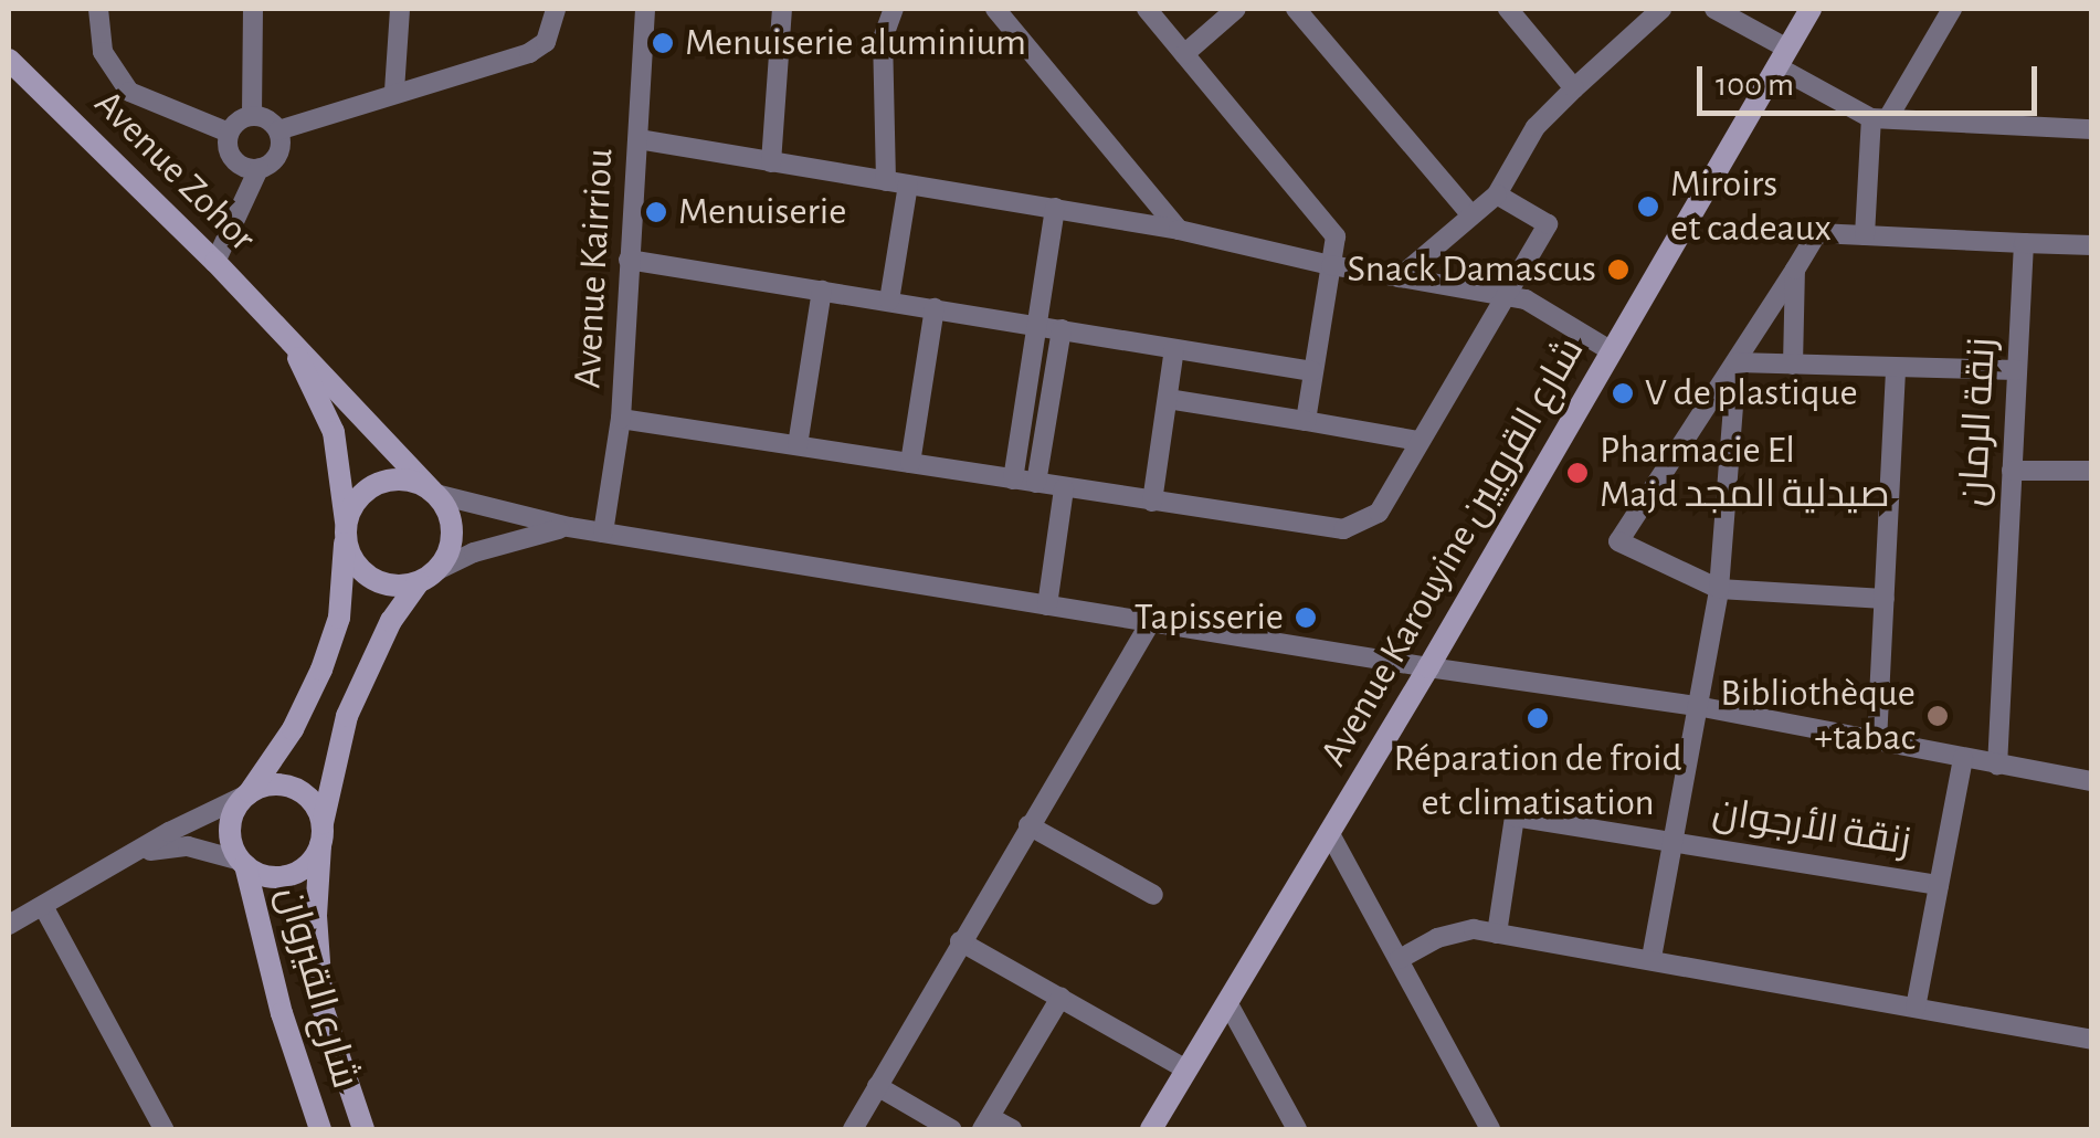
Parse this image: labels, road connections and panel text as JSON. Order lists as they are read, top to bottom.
{
  "streets": {
    "main road": ["Avenue Zohor", "Avenue Karouyine شارع القرويين", "شارع القيروان"],
    "street": ["Avenue Kairriou", "زنقة الرمان", "زنقة الأرجوان"]
  },
  "crossings": [
    ["Avenue Zohor", "شارع القيروان"]
  ],
  "places": [
    "Menuiserie aluminium",
    "Miroirs et cadeaux",
    "Menuiserie",
    "Snack Damascus",
    "V de plastique",
    "Pharmacie El Majd صيدلية المجد",
    "Tapisserie",
    "Bibliothèque +tabac",
    "Réparation de froid et climatisation"
  ],
  "scale_bar": "100 m"
}
